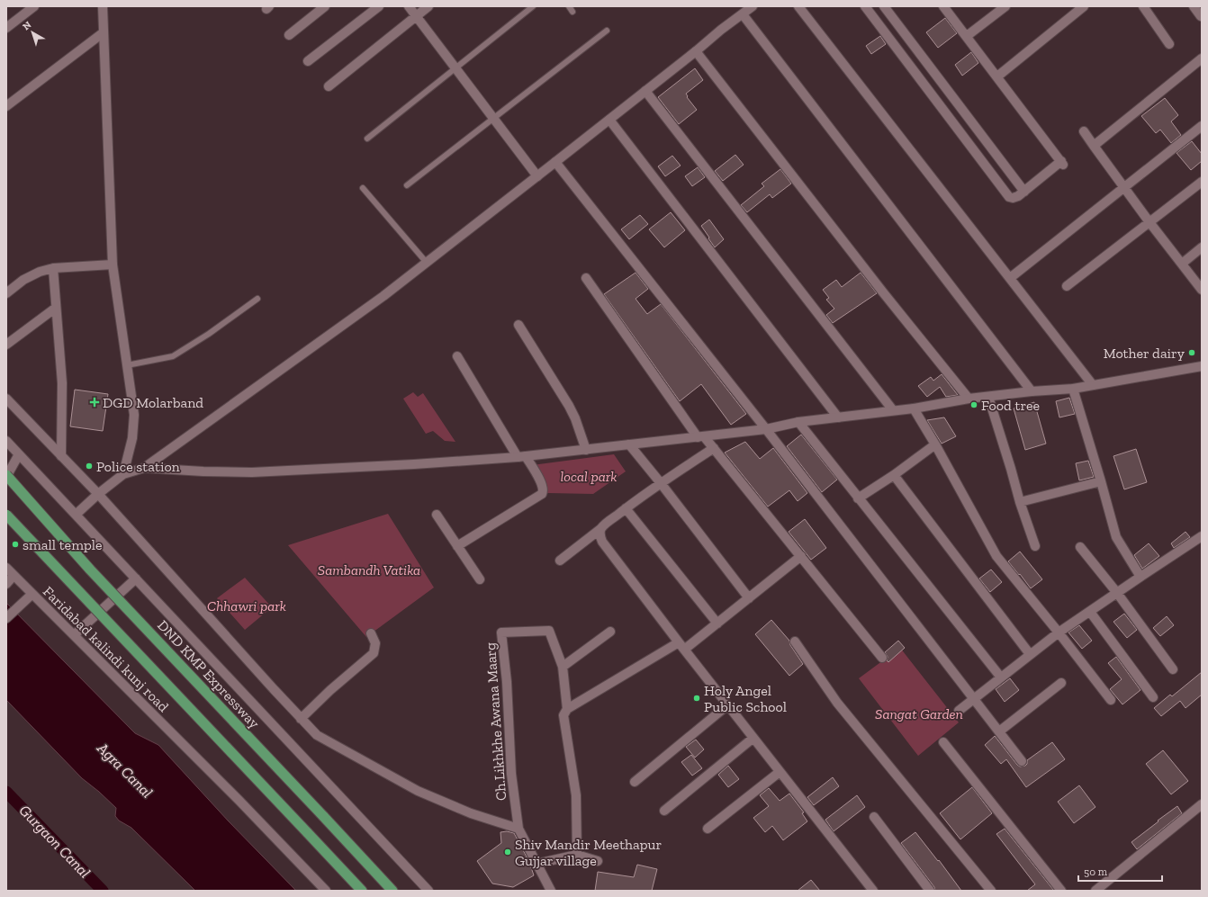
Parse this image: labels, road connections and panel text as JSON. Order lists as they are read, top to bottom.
{
  "streets": {
    "highway": ["DND KMP Expressway"],
    "street": ["Faridabad kalindi kunj road", "Ch.Likhkhe Awana Maarg"]
  },
  "water": ["Agra Canal", "Gurgaon Canal"],
  "parks": [
    "local park",
    "Sambandh Vatika",
    "Chhawri park",
    "Sangat Garden"
  ],
  "places": {
    "other": [
      "Mother dairy",
      "Food tree",
      "Police station",
      "small temple",
      "Holy Angel Public School",
      "Shiv Mandir Meethapur Gujjar village"
    ],
    "health": ["DGD Molarband"]
  },
  "scale_bar": "50 m",
  "north": "top left"
}
